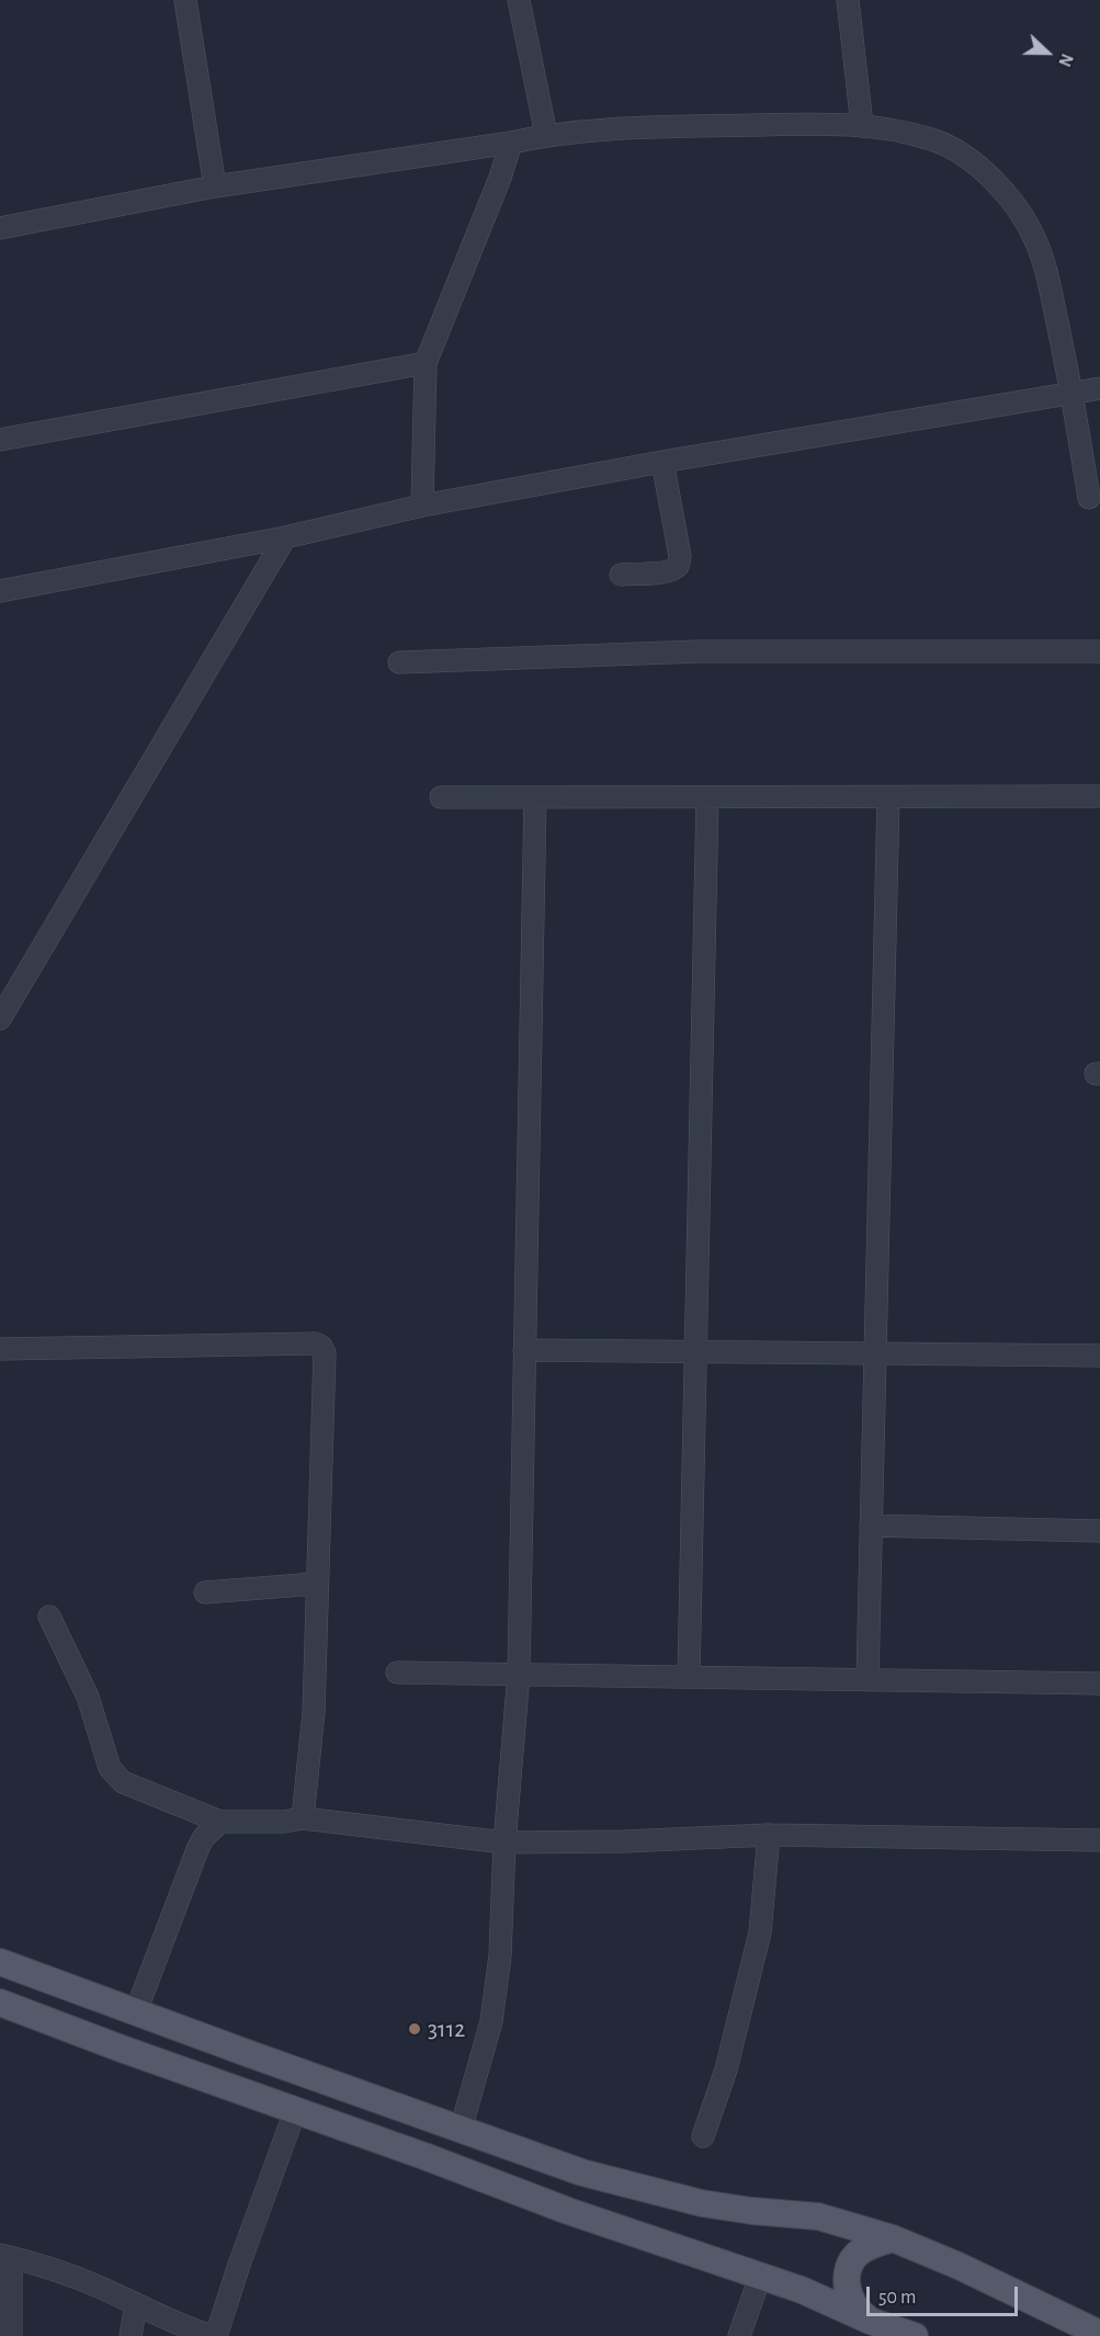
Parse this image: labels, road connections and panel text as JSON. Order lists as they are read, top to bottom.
{
  "places": ["3112"],
  "scale_bar": "50 m",
  "north": "right"
}
